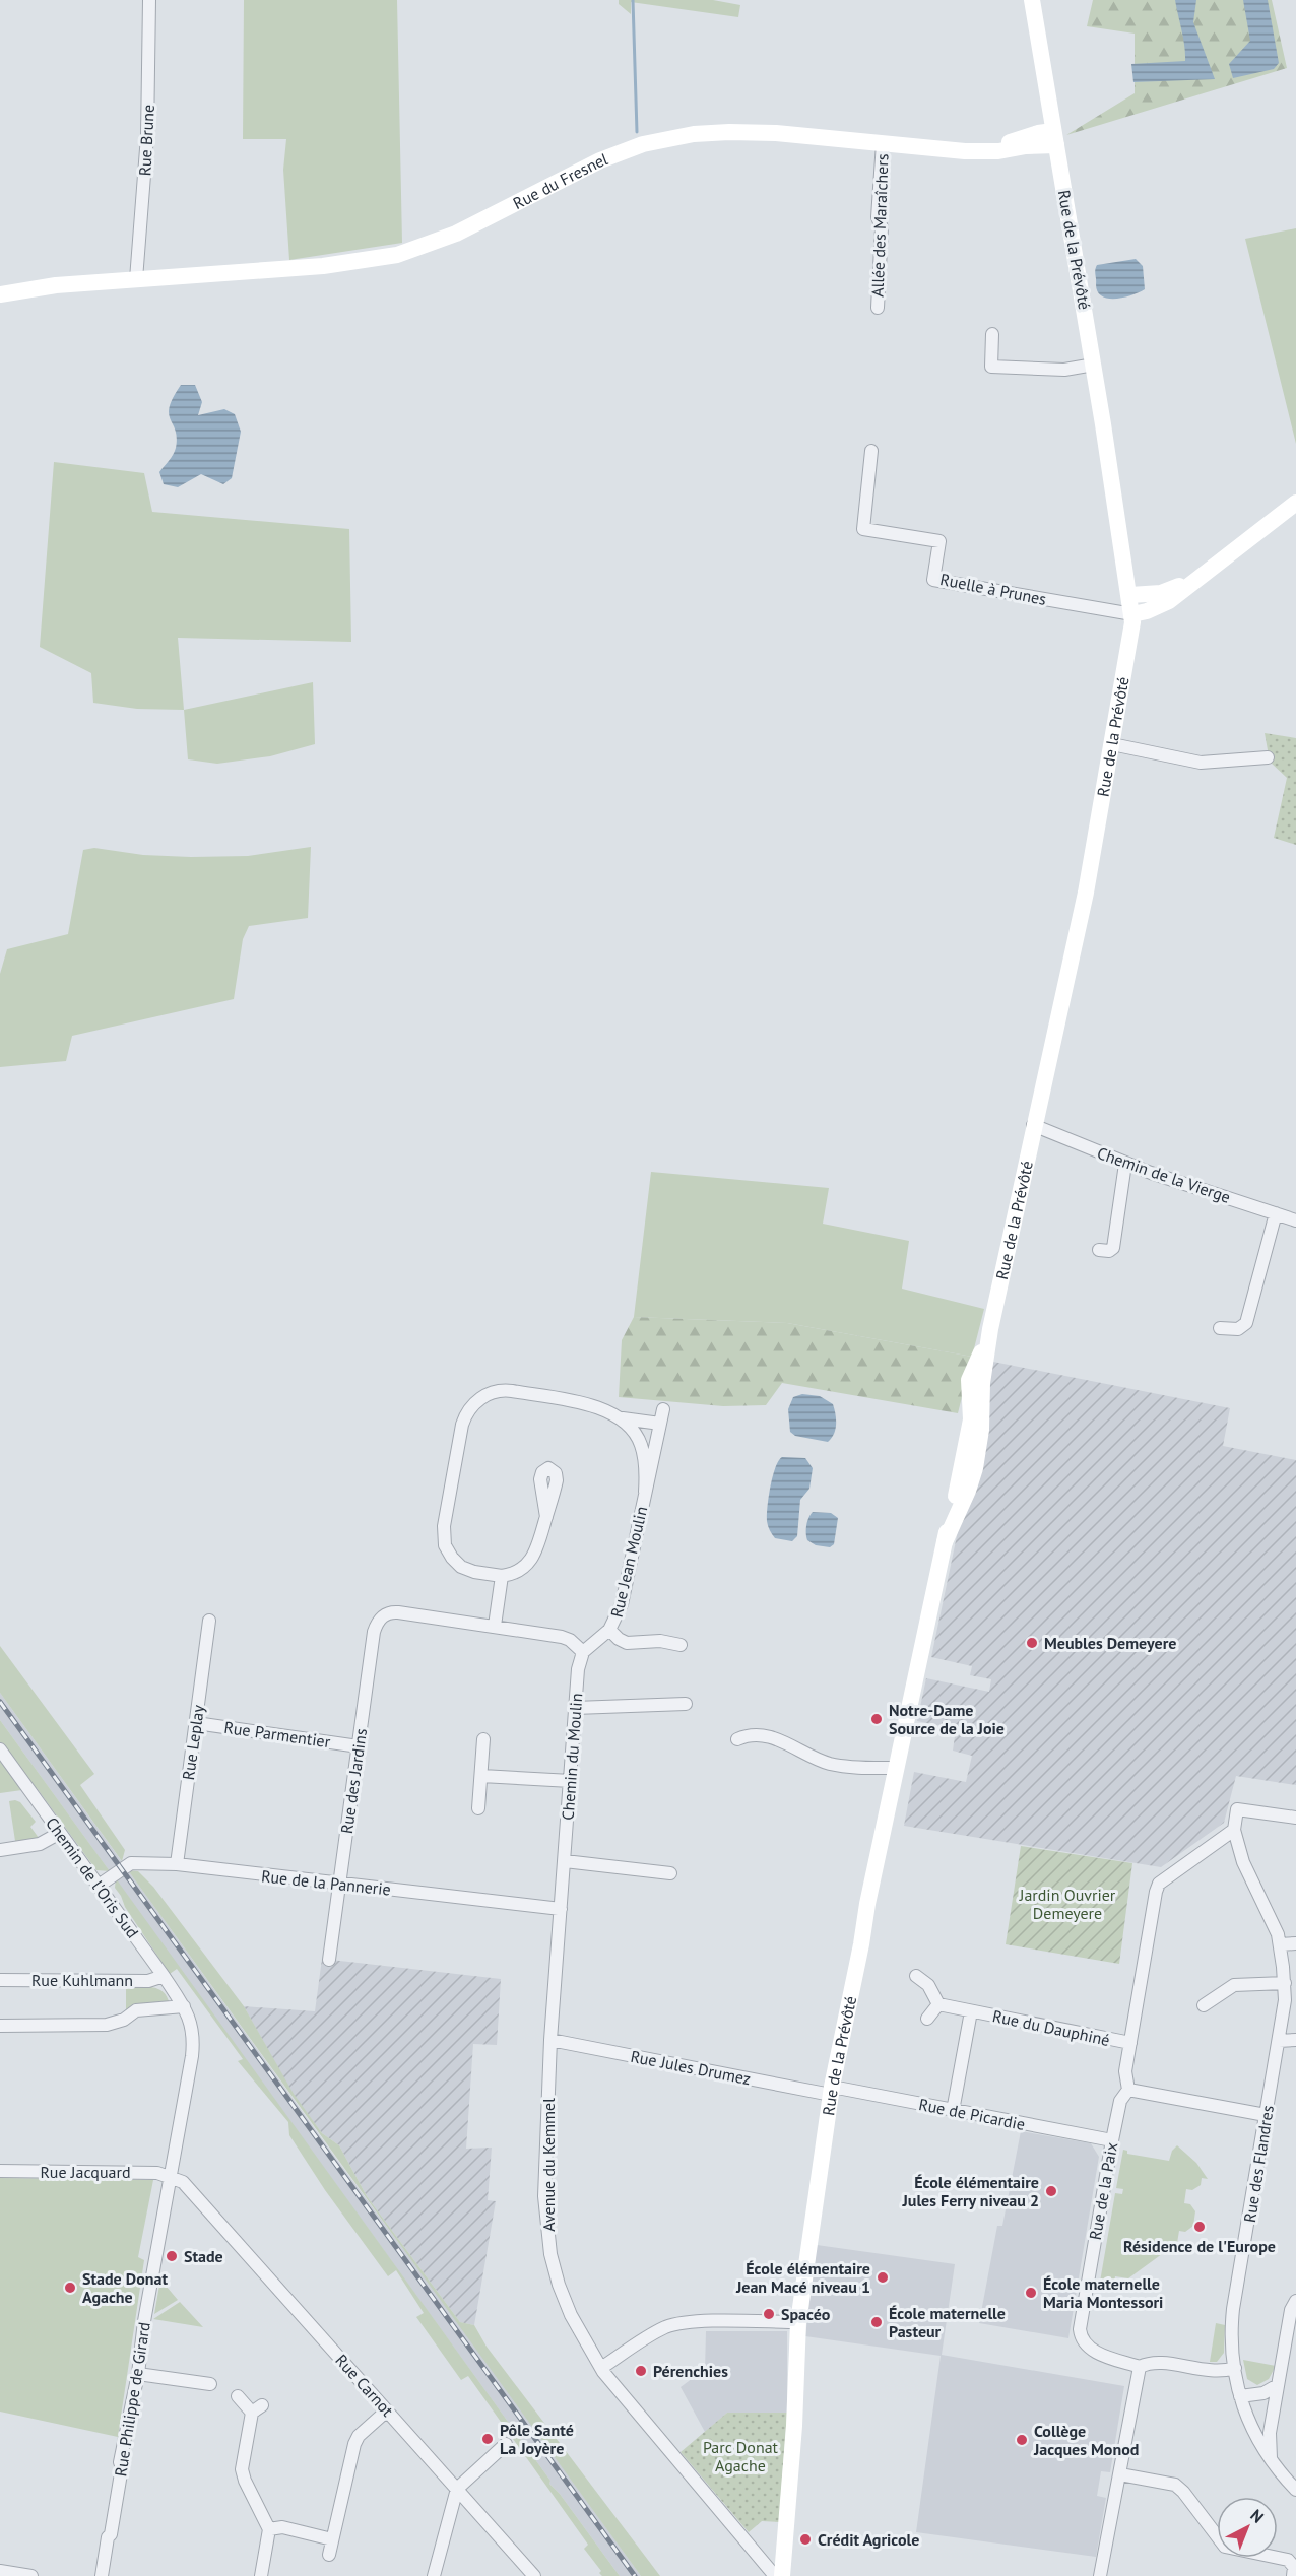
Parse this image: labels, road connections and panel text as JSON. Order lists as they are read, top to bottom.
{
  "streets": {
    "street": [
      "Rue Brune",
      "Rue du Fresnel",
      "Allée des Maraîchers",
      "Rue de la Prévôté",
      "Ruelle à Prunes",
      "Chemin de la Vierge",
      "Rue Jean Moulin",
      "Rue Parmentier",
      "Rue Leplay",
      "Chemin du Moulin",
      "Rue des Jardins",
      "Chemin de l'Oris Sud",
      "Rue de la Pannerie",
      "Rue Kuhlmann",
      "Rue du Dauphiné",
      "Rue Jules Drumez",
      "Rue de Picardie",
      "Rue des Flandres",
      "Avenue du Kemmel",
      "Rue Jacquard",
      "Rue de la Paix",
      "Rue Carnot",
      "Rue Philippe de Girard"
    ]
  },
  "crossings": [
    ["Rue Brune", "Rue du Fresnel"],
    ["Rue du Fresnel", "Allée des Maraîchers"],
    ["Rue du Fresnel", "Rue de la Prévôté"],
    ["Rue de la Prévôté", "Ruelle à Prunes"],
    ["Rue de la Prévôté", "Chemin de la Vierge"],
    ["Rue de la Prévôté", "Rue Jules Drumez"],
    ["Rue de la Prévôté", "Rue de Picardie"],
    ["Rue Parmentier", "Rue Leplay"],
    ["Rue Parmentier", "Rue des Jardins"],
    ["Rue Leplay", "Rue de la Pannerie"],
    ["Chemin du Moulin", "Avenue du Kemmel"],
    ["Rue des Jardins", "Rue de la Pannerie"],
    ["Chemin de l'Oris Sud", "Rue de la Pannerie"],
    ["Chemin de l'Oris Sud", "Rue Kuhlmann"],
    ["Chemin de l'Oris Sud", "Rue Philippe de Girard"],
    ["Rue de la Pannerie", "Avenue du Kemmel"],
    ["Rue du Dauphiné", "Rue de la Paix"],
    ["Rue Jules Drumez", "Rue de Picardie"],
    ["Rue Jules Drumez", "Avenue du Kemmel"],
    ["Rue de Picardie", "Rue de la Paix"],
    ["Rue des Flandres", "Rue de la Paix"],
    ["Rue Jacquard", "Rue Carnot"],
    ["Rue Jacquard", "Rue Philippe de Girard"],
    ["Rue Carnot", "Rue Philippe de Girard"]
  ],
  "parks": ["Jardin Ouvrier Demeyere", "Parc Donat Agache"],
  "places": [
    "Meubles Demeyere",
    "Notre-Dame Source de la Joie",
    "École élémentaire Jules Ferry niveau 2",
    "Résidence de l'Europe",
    "Stade",
    "École élémentaire Jean Macé niveau 1",
    "Stade Donat Agache",
    "École maternelle Maria Montessori",
    "Spacéo",
    "École maternelle Pasteur",
    "Pérenchies",
    "Pôle Santé La Joyère",
    "Collège Jacques Monod",
    "Crédit Agricole"
  ],
  "north": "top right"
}
